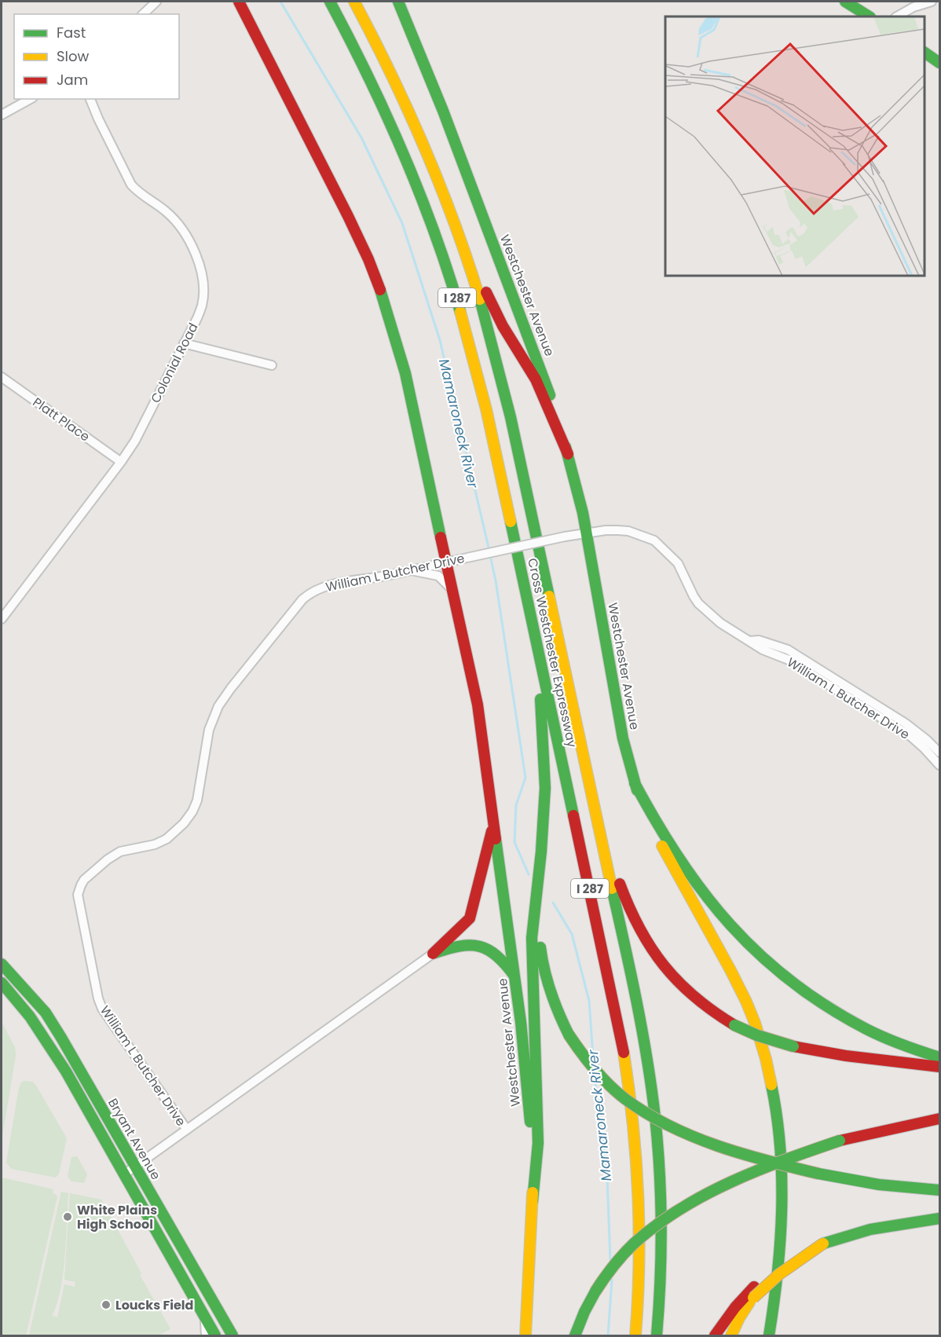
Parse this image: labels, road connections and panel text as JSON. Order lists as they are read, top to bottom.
{
  "streets": {
    "main road": [
      "Westchester Avenue",
      "I 287",
      "Cross Westchester Expressway",
      "Bryant Avenue"
    ],
    "street": ["Colonial Road", "Platt Place", "William L Butcher Drive"]
  },
  "crossings": [
    ["Westchester Avenue", "William L Butcher Drive"],
    ["Colonial Road", "Platt Place"]
  ],
  "water": ["Mamaroneck River"],
  "places": ["White Plains High School", "Loucks Field"],
  "legend": ["Fast", "Slow", "Jam"]
}
